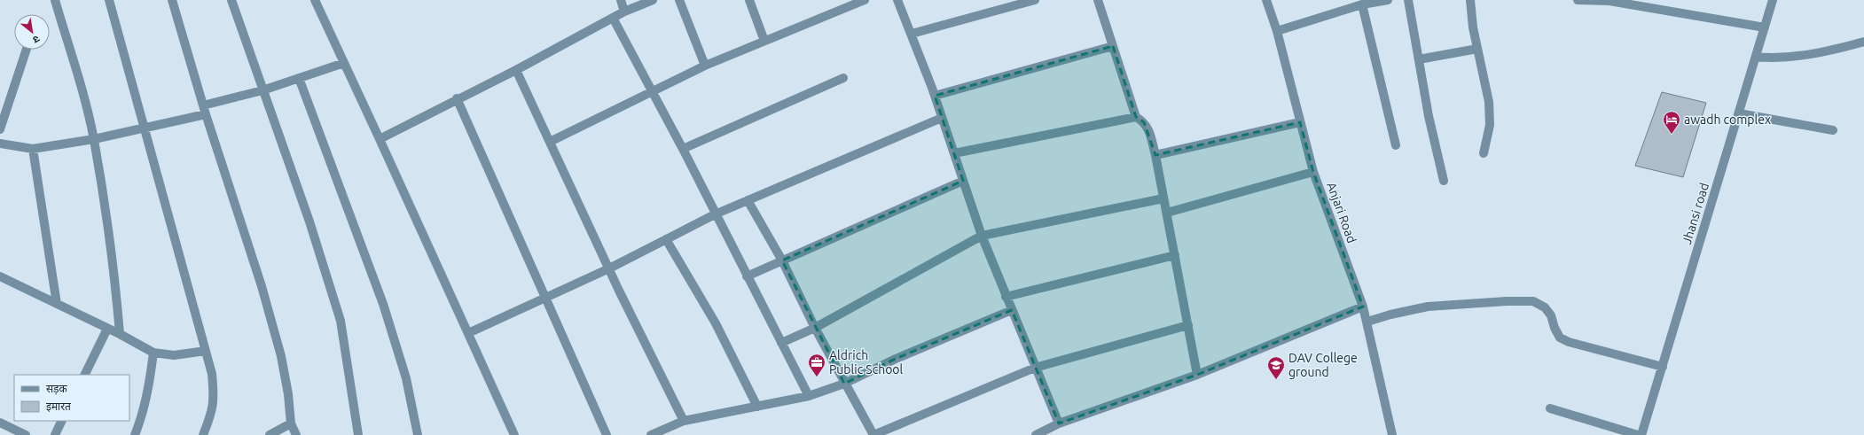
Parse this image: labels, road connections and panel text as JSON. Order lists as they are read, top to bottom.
{
  "streets": {
    "street": ["Anjari Road", "Jhansi road"]
  },
  "places": {
    "hotel": ["awadh complex"],
    "office": ["Aldrich Public School"],
    "school or university": ["DAV College ground"]
  },
  "legend": ["सड़क", "इमारत"],
  "north": "bottom right"
}
